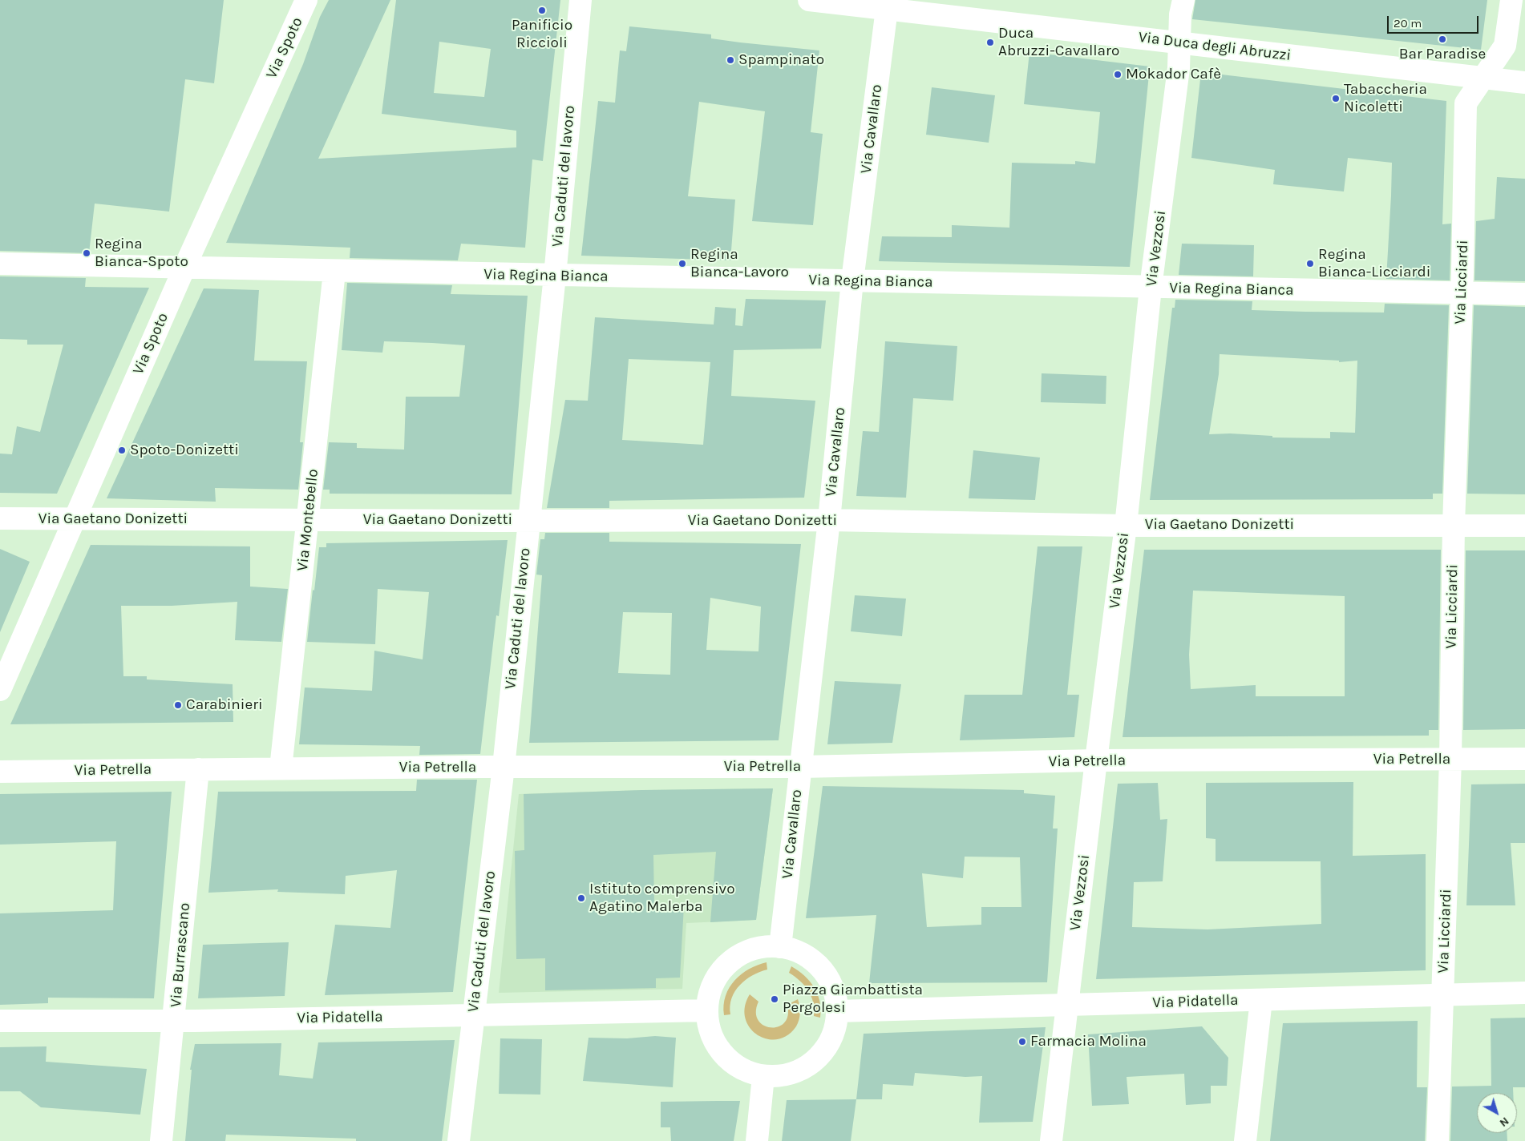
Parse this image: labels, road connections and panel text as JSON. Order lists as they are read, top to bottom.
{
  "streets": {
    "street": [
      "Via Duca degli Abruzzi",
      "Via Spoto",
      "Via Cavallaro",
      "Via Caduti del lavoro",
      "Via Vezzosi",
      "Via Regina Bianca",
      "Via Licciardi",
      "Via Gaetano Donizetti",
      "Via Montebello",
      "Via Petrella",
      "Via Burrascano",
      "Via Pidatella"
    ]
  },
  "crossings": [
    ["Via Duca degli Abruzzi", "Via Cavallaro"],
    ["Via Duca degli Abruzzi", "Via Vezzosi"],
    ["Via Duca degli Abruzzi", "Via Licciardi"],
    ["Via Spoto", "Via Regina Bianca"],
    ["Via Spoto", "Via Gaetano Donizetti"],
    ["Via Cavallaro", "Via Regina Bianca"],
    ["Via Cavallaro", "Via Gaetano Donizetti"],
    ["Via Cavallaro", "Via Petrella"],
    ["Via Cavallaro", "Via Pidatella"],
    ["Via Caduti del lavoro", "Via Regina Bianca"],
    ["Via Caduti del lavoro", "Via Gaetano Donizetti"],
    ["Via Caduti del lavoro", "Via Petrella"],
    ["Via Caduti del lavoro", "Via Pidatella"],
    ["Via Vezzosi", "Via Regina Bianca"],
    ["Via Vezzosi", "Via Gaetano Donizetti"],
    ["Via Vezzosi", "Via Petrella"],
    ["Via Vezzosi", "Via Pidatella"],
    ["Via Regina Bianca", "Via Licciardi"],
    ["Via Regina Bianca", "Via Montebello"],
    ["Via Licciardi", "Via Gaetano Donizetti"],
    ["Via Licciardi", "Via Petrella"],
    ["Via Licciardi", "Via Pidatella"],
    ["Via Gaetano Donizetti", "Via Montebello"],
    ["Via Montebello", "Via Petrella"],
    ["Via Petrella", "Via Burrascano"],
    ["Via Burrascano", "Via Pidatella"]
  ],
  "places": [
    "Panificio Riccioli",
    "Bar Paradise",
    "Duca Abruzzi-Cavallaro",
    "Spampinato",
    "Mokador Cafè",
    "Tabaccheria Nicoletti",
    "Regina Bianca-Spoto",
    "Regina Bianca-Lavoro",
    "Regina Bianca-Licciardi",
    "Spoto-Donizetti",
    "Carabinieri",
    "Istituto comprensivo Agatino Malerba",
    "Piazza Giambattista Pergolesi",
    "Farmacia Molina"
  ],
  "scale_bar": "20 m",
  "north": "bottom right"
}
